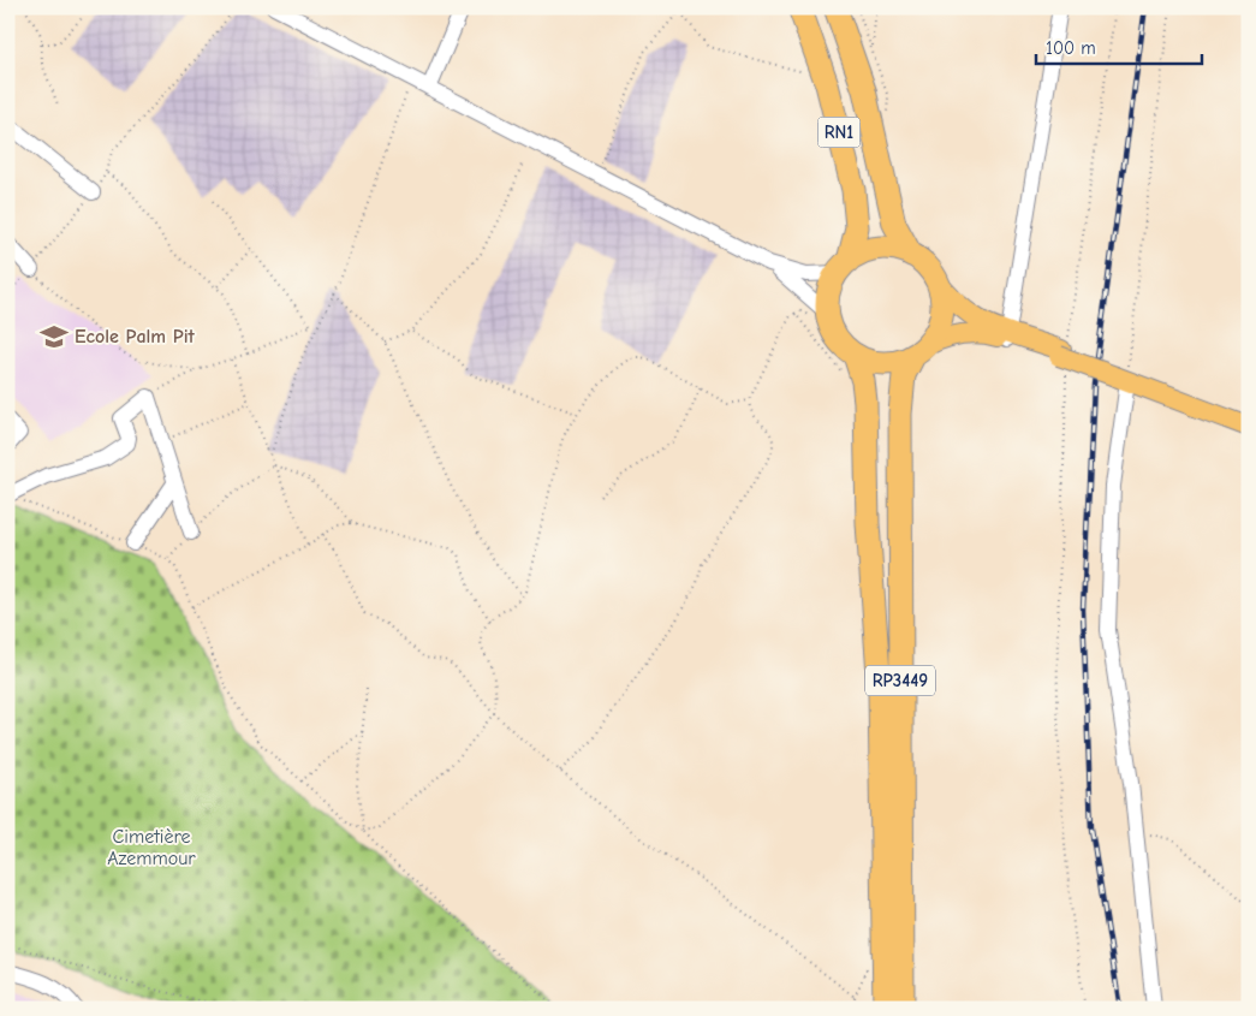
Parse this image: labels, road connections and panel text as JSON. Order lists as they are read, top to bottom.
{
  "streets": {
    "highway": ["RN1", "RP3449"]
  },
  "crossings": [
    ["RN1", "RP3449"]
  ],
  "parks": ["Cimetière Azemmour"],
  "places": {
    "school or university": ["Ecole Palm Pit"]
  },
  "scale_bar": "100 m"
}
